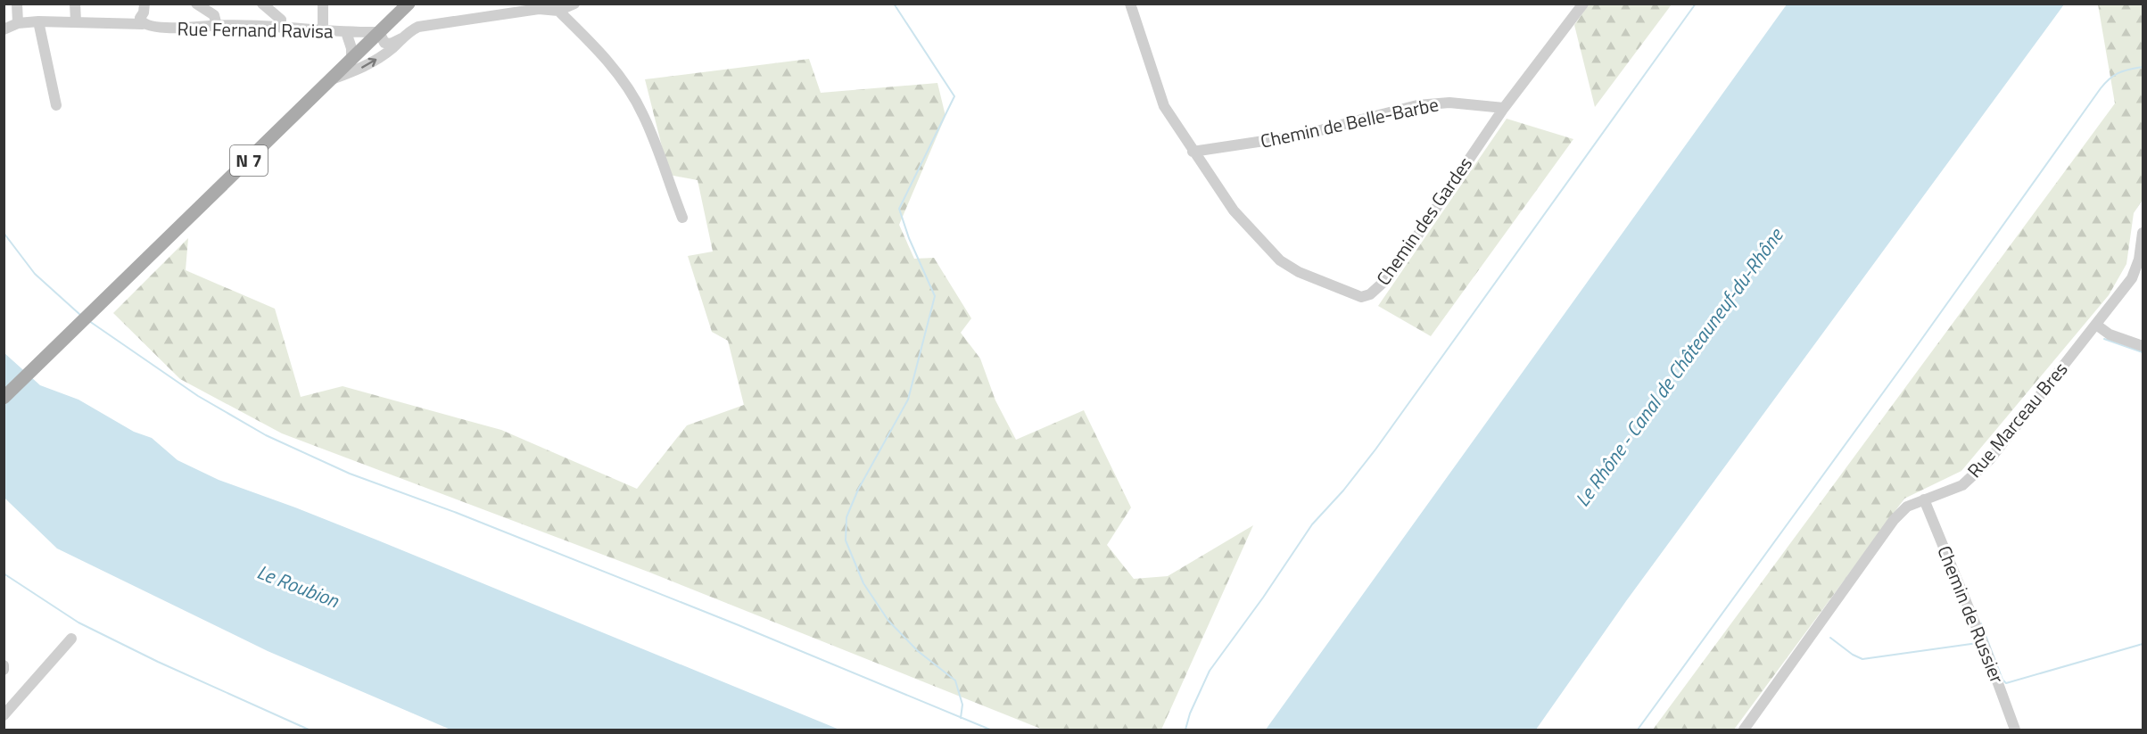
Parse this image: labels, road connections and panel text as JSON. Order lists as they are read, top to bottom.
{
  "streets": {
    "main road": ["N 7"],
    "street": [
      "Rue Fernand Ravisa",
      "Chemin de Belle-Barbe",
      "Chemin des Gardes",
      "Rue Marceau Bres",
      "Chemin de Russier"
    ]
  },
  "crossings": [
    ["Rue Fernand Ravisa", "N 7"],
    ["Chemin de Belle-Barbe", "Chemin des Gardes"],
    ["Rue Marceau Bres", "Chemin de Russier"]
  ],
  "water": ["Le Rhône - Canal de Châteauneuf-du-Rhône", "Le Roubion"]
}
